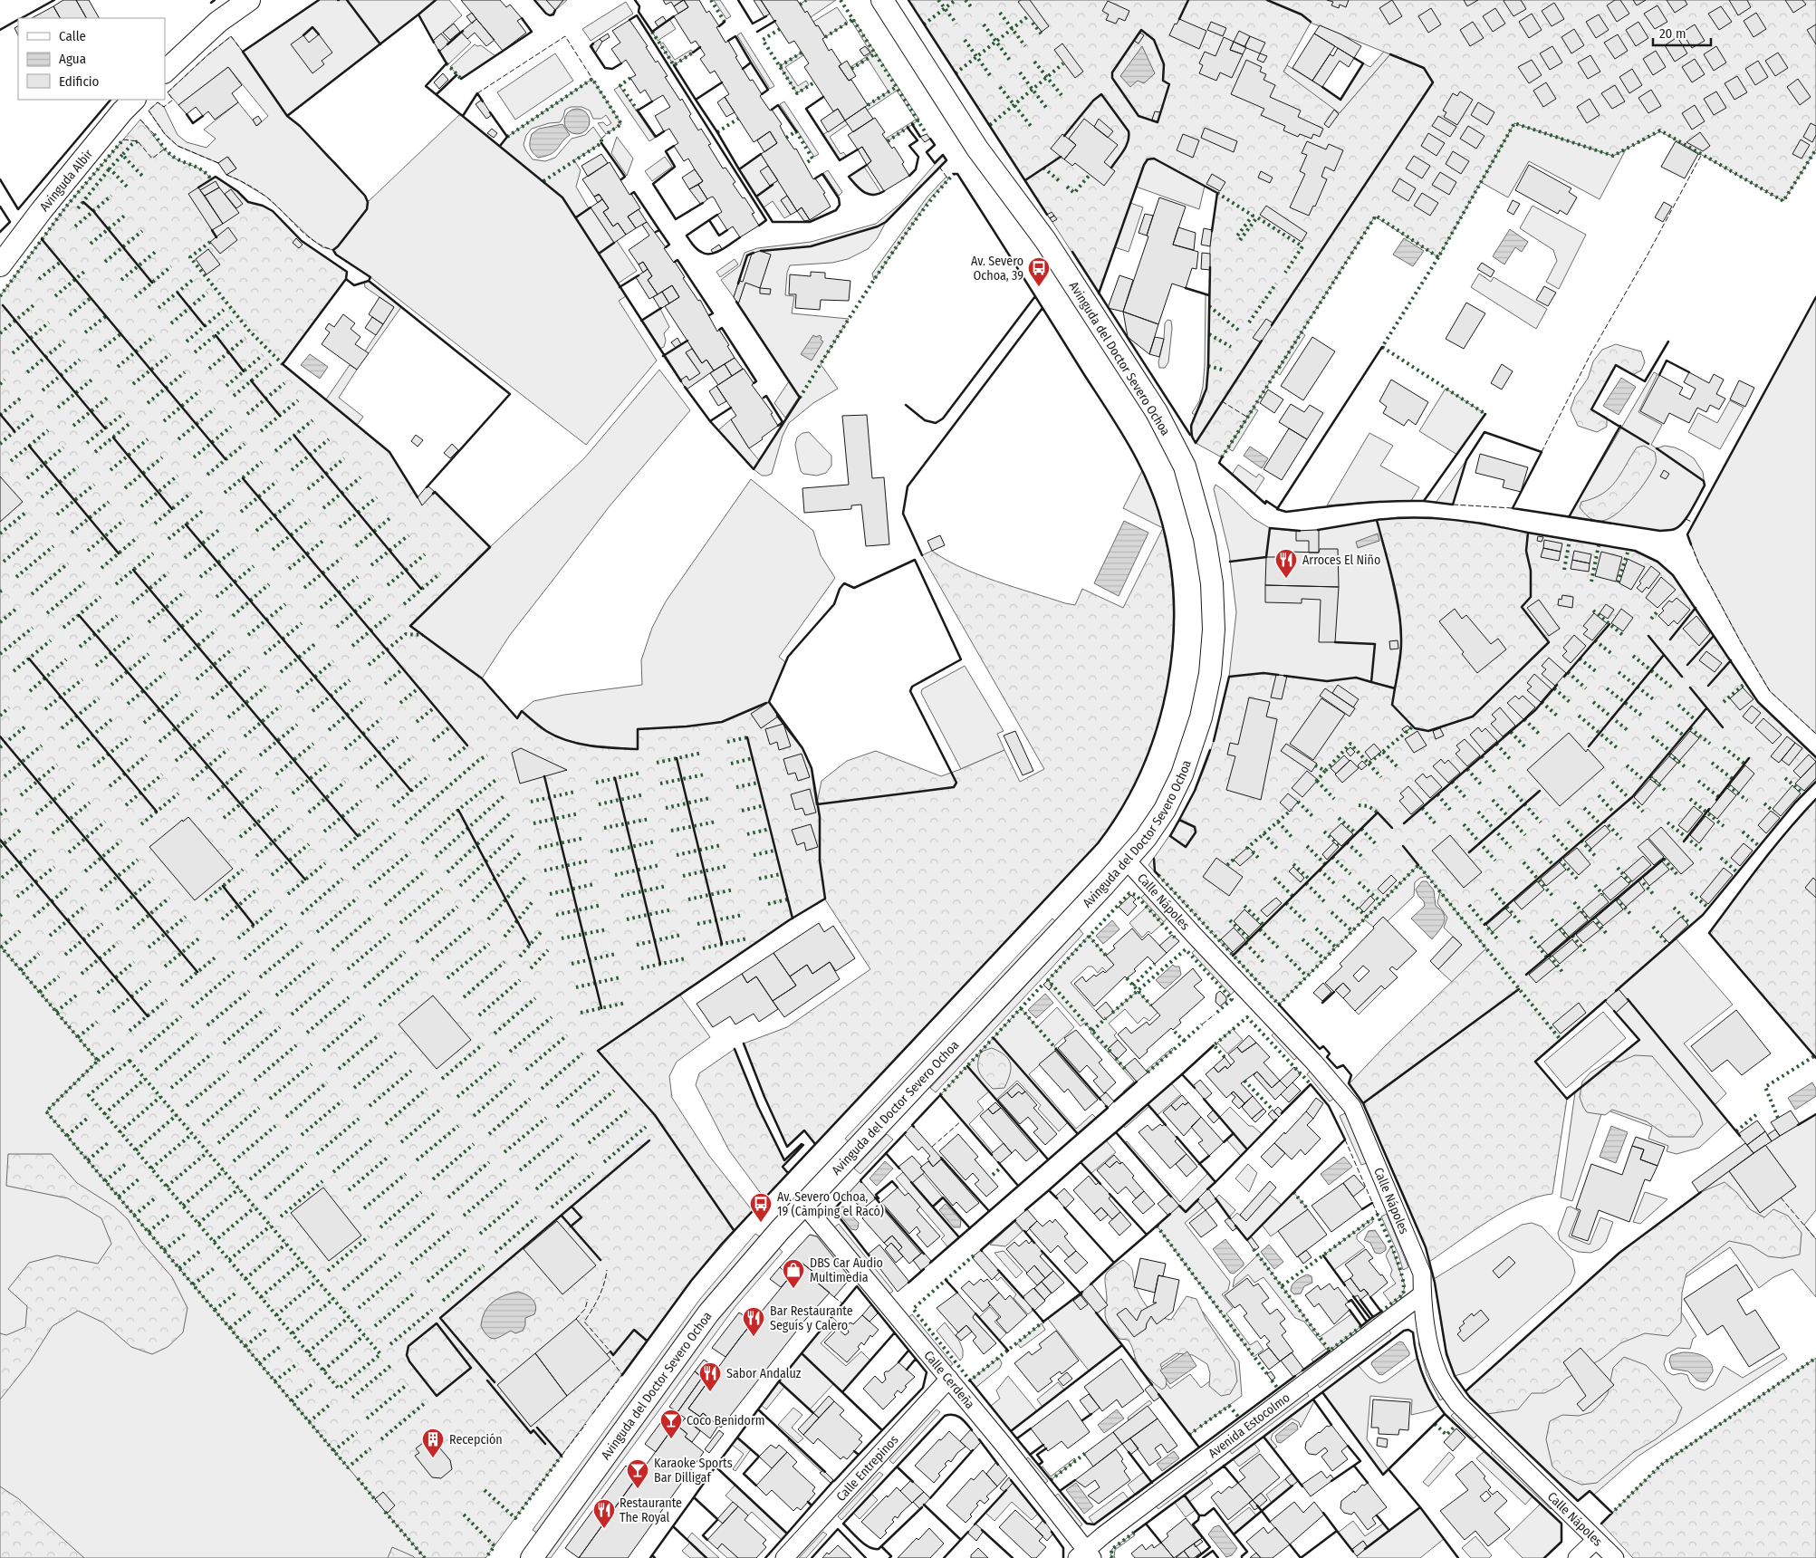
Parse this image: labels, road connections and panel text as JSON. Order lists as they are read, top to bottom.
{
  "streets": {
    "street": [
      "Avinguda Albir",
      "Avinguda del Doctor Severo Ochoa",
      "Calle Nápoles",
      "Calle Cerdeña",
      "Avenida Estocolmo",
      "Calle Entrepinos"
    ]
  },
  "crossings": [
    ["Avinguda del Doctor Severo Ochoa", "Calle Nápoles"],
    ["Avinguda del Doctor Severo Ochoa", "Calle Cerdeña"],
    ["Calle Nápoles", "Avenida Estocolmo"],
    ["Calle Cerdeña", "Avenida Estocolmo"],
    ["Calle Cerdeña", "Calle Entrepinos"]
  ],
  "places": {
    "bus stop": ["Av. Severo Ochoa, 39", "Av. Severo Ochoa, 19 (Càmping el Racó)"],
    "restaurant": [
      "Arroces El Niño",
      "Bar Restaurante Seguís y Calero",
      "Sabor Andaluz",
      "Restaurante The Royal"
    ],
    "shop": ["DBS Car Audio Multimedia"],
    "bar": ["Coco Benidorm", "Karaoke Sports Bar Dilligaf"],
    "building": ["Recepción"]
  },
  "legend": ["Calle", "Agua", "Edificio"],
  "scale_bar": "20 m"
}
